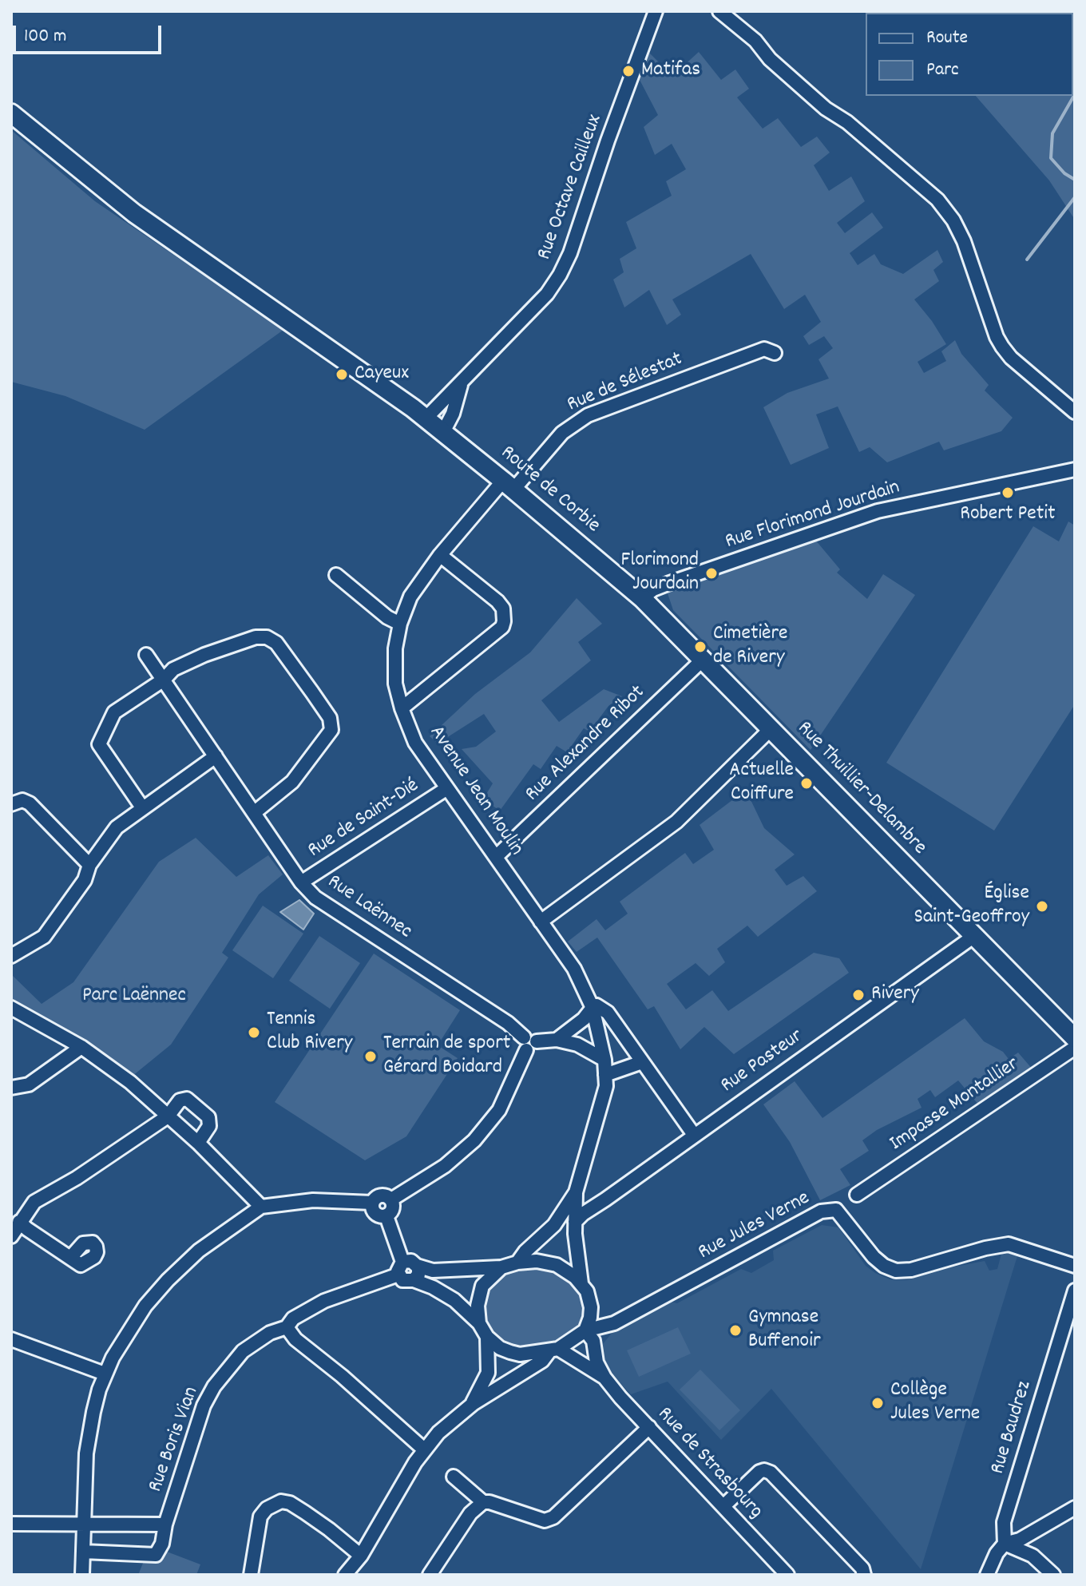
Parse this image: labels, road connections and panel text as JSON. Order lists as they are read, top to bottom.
{
  "streets": {
    "main road": ["Route de Corbie", "Rue Thuillier-Delambre"],
    "street": [
      "Rue Octave Cailleux",
      "Rue de Sélestat",
      "Rue Florimond Jourdain",
      "Rue Alexandre Ribot",
      "Avenue Jean Moulin",
      "Rue de Saint-Dié",
      "Rue Laënnec",
      "Rue Pasteur",
      "Impasse Montallier",
      "Rue Jules Verne",
      "Rue Baudrez",
      "Rue Boris Vian",
      "Rue de Strasbourg"
    ]
  },
  "crossings": [
    ["Rue Octave Cailleux", "Route de Corbie"],
    ["Rue de Sélestat", "Route de Corbie"],
    ["Rue de Sélestat", "Avenue Jean Moulin"],
    ["Route de Corbie", "Rue Florimond Jourdain"],
    ["Route de Corbie", "Rue Thuillier-Delambre"],
    ["Route de Corbie", "Avenue Jean Moulin"],
    ["Rue Florimond Jourdain", "Rue Thuillier-Delambre"],
    ["Rue Alexandre Ribot", "Rue Thuillier-Delambre"],
    ["Rue Alexandre Ribot", "Avenue Jean Moulin"],
    ["Rue Thuillier-Delambre", "Rue Pasteur"],
    ["Avenue Jean Moulin", "Rue de Saint-Dié"],
    ["Rue de Saint-Dié", "Rue Laënnec"]
  ],
  "parks": ["Parc Laënnec"],
  "places": [
    "Matifas",
    "Cayeux",
    "Robert Petit",
    "Florimond Jourdain",
    "Cimetière de Rivery",
    "Actuelle Coiffure",
    "Église Saint-Geoffroy",
    "Rivery",
    "Tennis Club Rivery",
    "Terrain de sport Gérard Boidard",
    "Gymnase Buffenoir",
    "Collège Jules Verne"
  ],
  "legend": ["Route", "Parc"],
  "scale_bar": "100 m"
}
